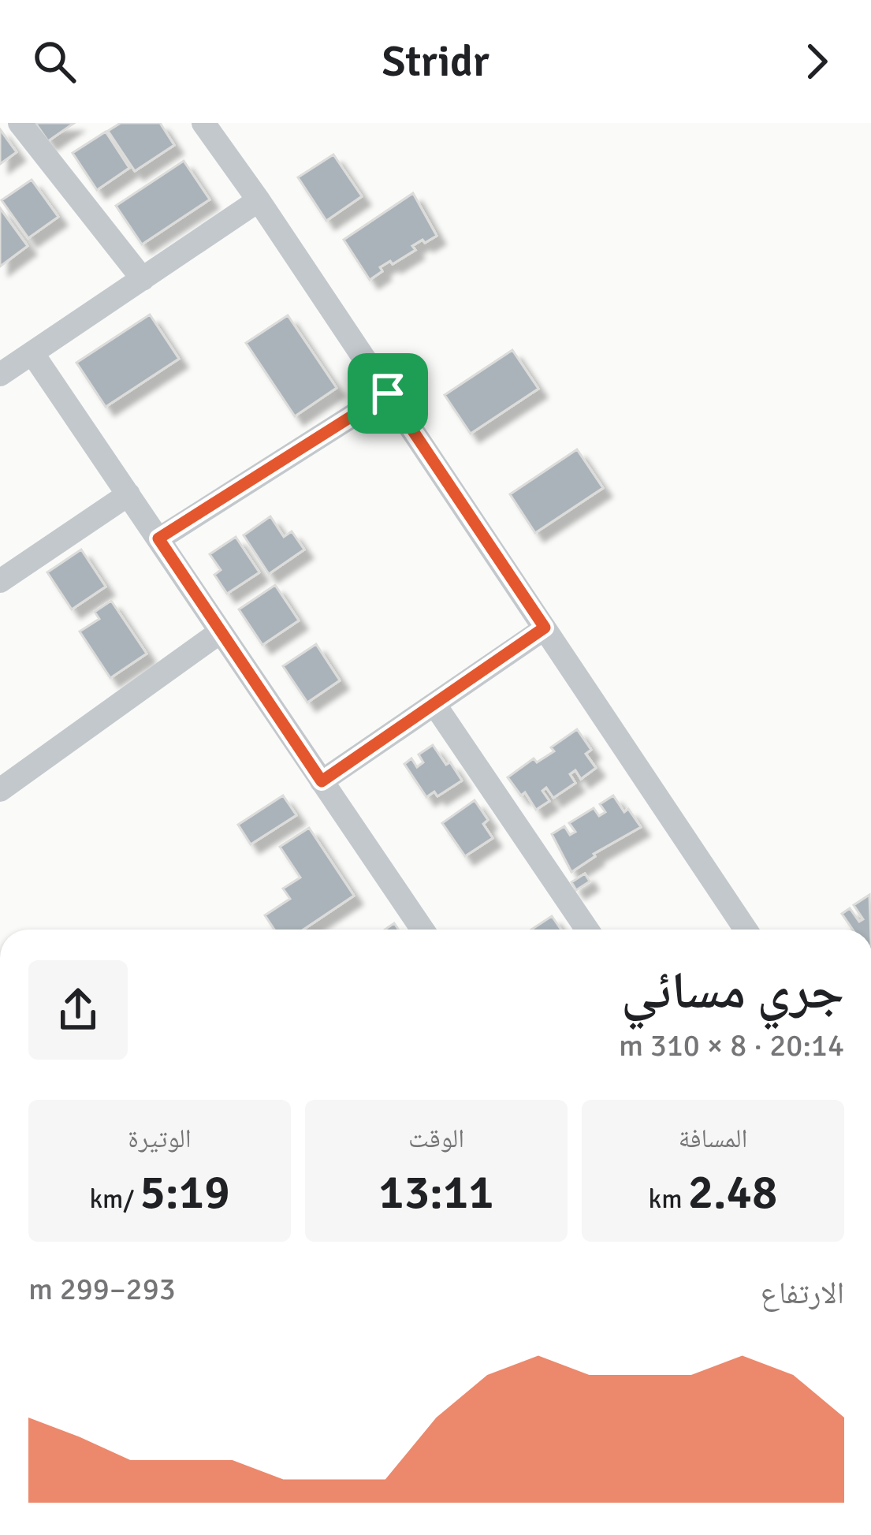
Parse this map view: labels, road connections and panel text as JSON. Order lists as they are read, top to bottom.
{
  "page": {
    "header": "Stridr",
    "heading": ["جري مسائي", "20:14 · 8 × 310 m"],
    "stats": [
      ["المسافة", "2.48 km"],
      ["الوقت", "13:11"],
      ["الوتيرة", "5:19 /km"]
    ],
    "chart": ["الارتفاع", "293–299 m"]
  }
}
